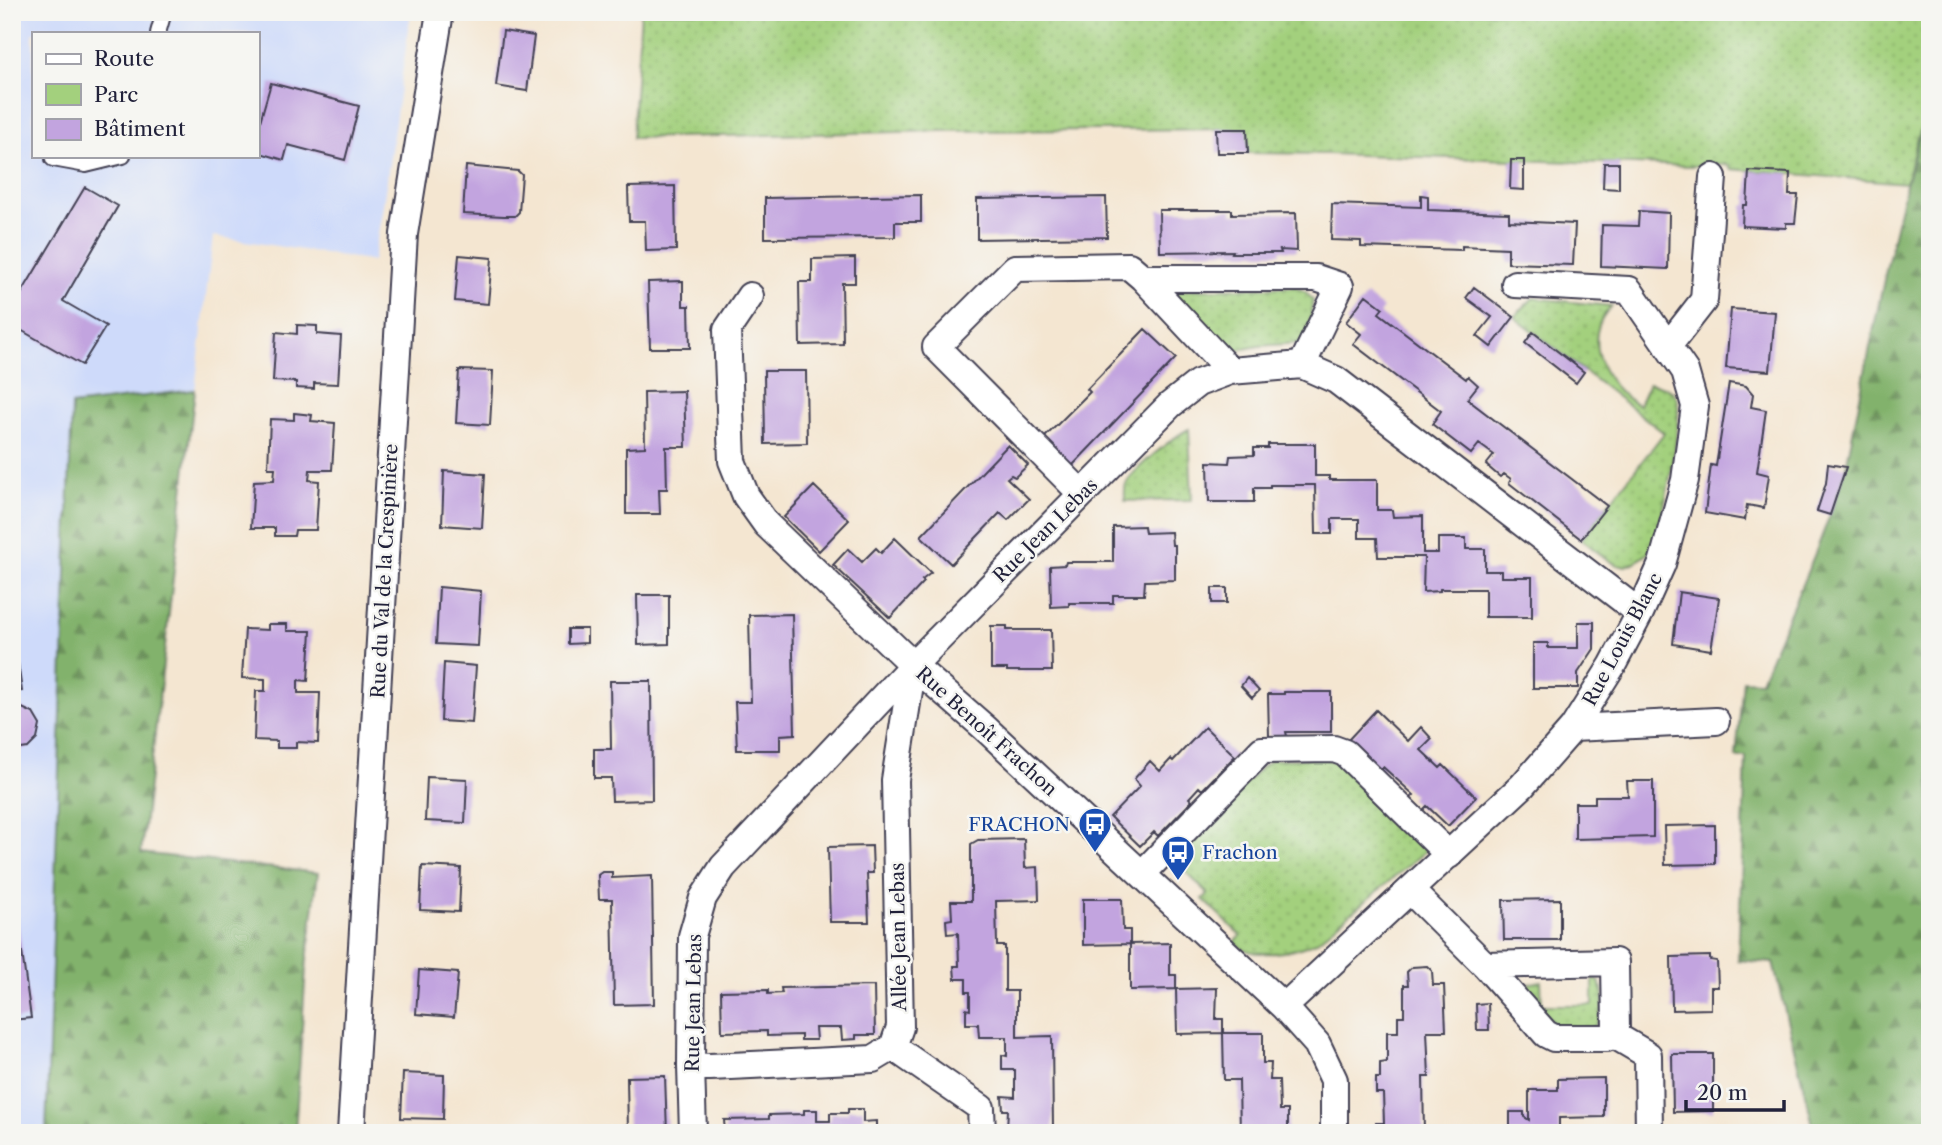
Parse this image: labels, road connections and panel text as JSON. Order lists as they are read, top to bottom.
{
  "streets": {
    "street": [
      "Rue Jean Lebas",
      "Rue du Val de la Crespinière",
      "Rue Louis Blanc",
      "Rue Benoît Frachon",
      "Allée Jean Lebas"
    ]
  },
  "crossings": [
    ["Rue Jean Lebas", "Rue Louis Blanc"],
    ["Rue Jean Lebas", "Rue Benoît Frachon"],
    ["Rue Jean Lebas", "Allée Jean Lebas"],
    ["Rue Louis Blanc", "Rue Benoît Frachon"],
    ["Rue Benoît Frachon", "Allée Jean Lebas"]
  ],
  "places": {
    "bus stop": ["FRACHON", "Frachon"]
  },
  "legend": ["Route", "Parc", "Bâtiment"],
  "scale_bar": "20 m"
}
